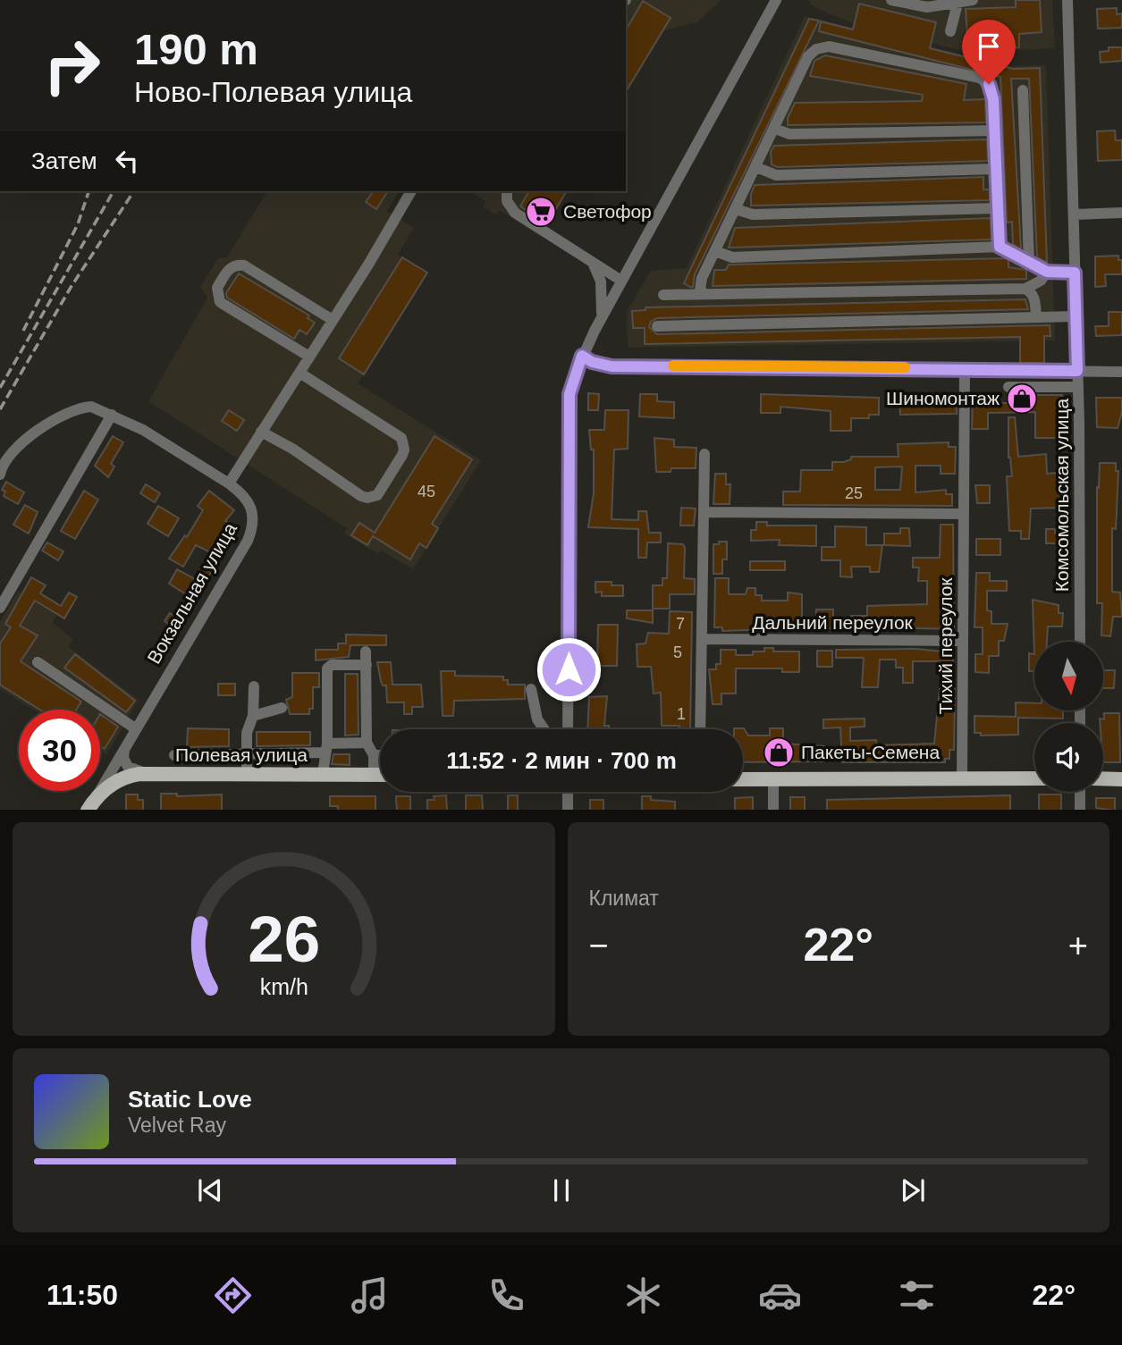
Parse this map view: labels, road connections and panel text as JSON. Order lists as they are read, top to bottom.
{
  "streets": {
    "main road": ["Вокзальная улица", "Полевая улица"],
    "street": ["Комсомольская улица", "Дальний переулок", "Тихий переулок"]
  },
  "crossings": [
    ["Вокзальная улица", "Полевая улица"],
    ["Дальний переулок", "Тихий переулок"]
  ],
  "places": {
    "supermarket": ["Светофор"],
    "shop": ["Шиномонтаж", "Пакеты-Семена"]
  },
  "house_numbers": [
    "45",
    "25",
    "7",
    "5",
    "1"
  ],
  "north": "bottom",
  "page": {
    "turn": ["190 m", "Ново-Полевая улица"],
    "then": "Затем",
    "limit": "30",
    "trip": "11:52 · 2 мин · 700 m",
    "tile": "Климат",
    "heat": ["−", "22°", "+"],
    "song": ["Static Love", "Velvet Ray"],
    "tabs": ["11:50", "22°"],
    "gauge": ["26", "km/h"]
  }
}
